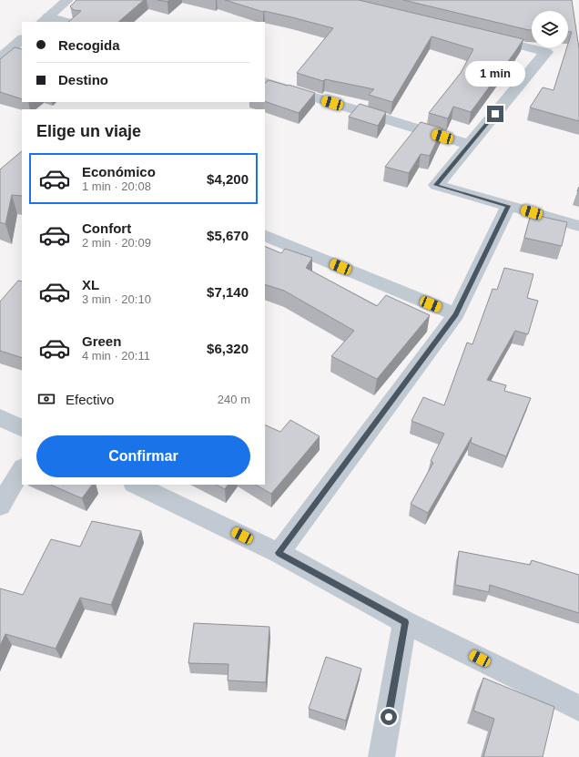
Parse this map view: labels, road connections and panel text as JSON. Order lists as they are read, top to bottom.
{
  "page": {
    "banner": ["Recogida", "Destino"],
    "bubble": "1 min",
    "heading": "Elige un viaje",
    "list": [
      {
        "name": "Económico",
        "note": "1 min · 20:08",
        "value": "$4,200"
      },
      {
        "name": "Confort",
        "note": "2 min · 20:09",
        "value": "$5,670"
      },
      {
        "name": "XL",
        "note": "3 min · 20:10",
        "value": "$7,140"
      },
      {
        "name": "Green",
        "note": "4 min · 20:11",
        "value": "$6,320"
      }
    ],
    "pay": ["Efectivo", "240 m"],
    "buttons": "Confirmar"
  }
}
